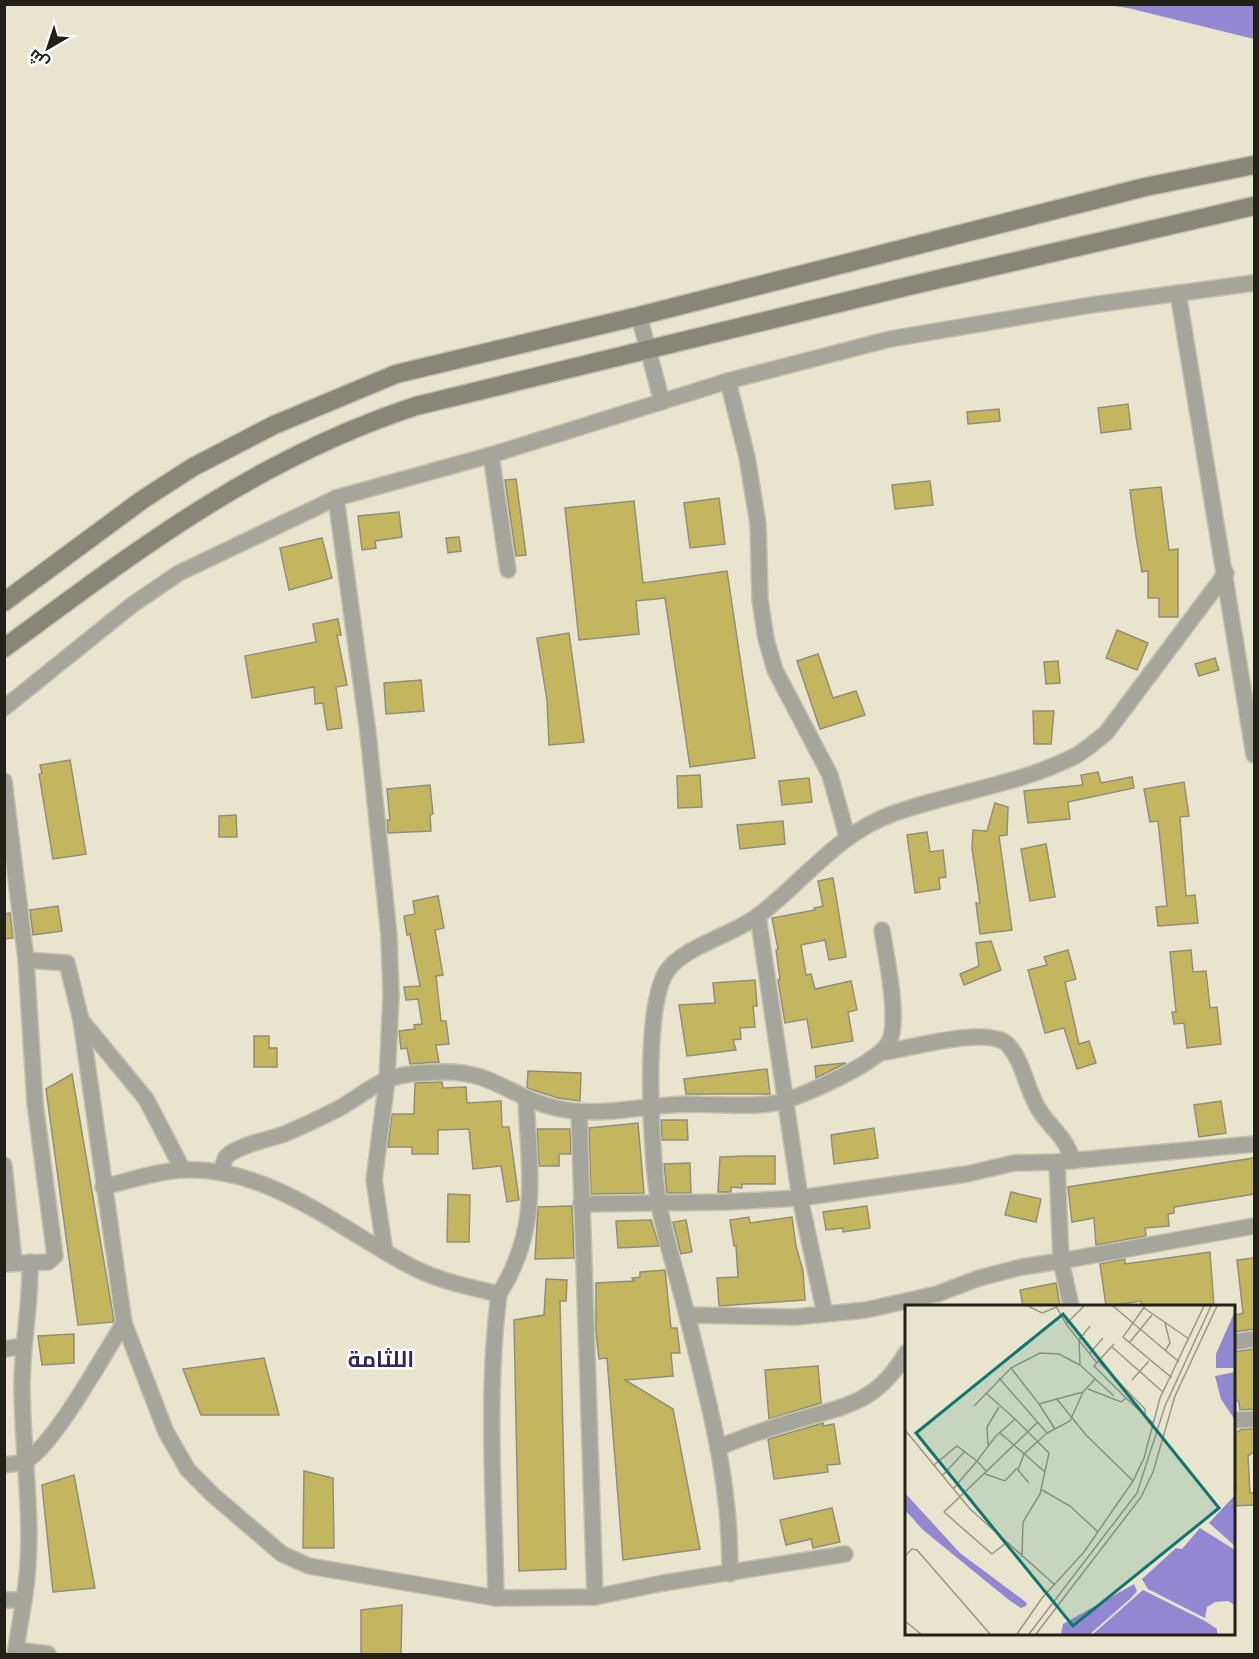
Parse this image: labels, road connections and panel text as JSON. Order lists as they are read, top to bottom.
{
  "districts": ["اللثامة"],
  "north": "bottom left"
}
